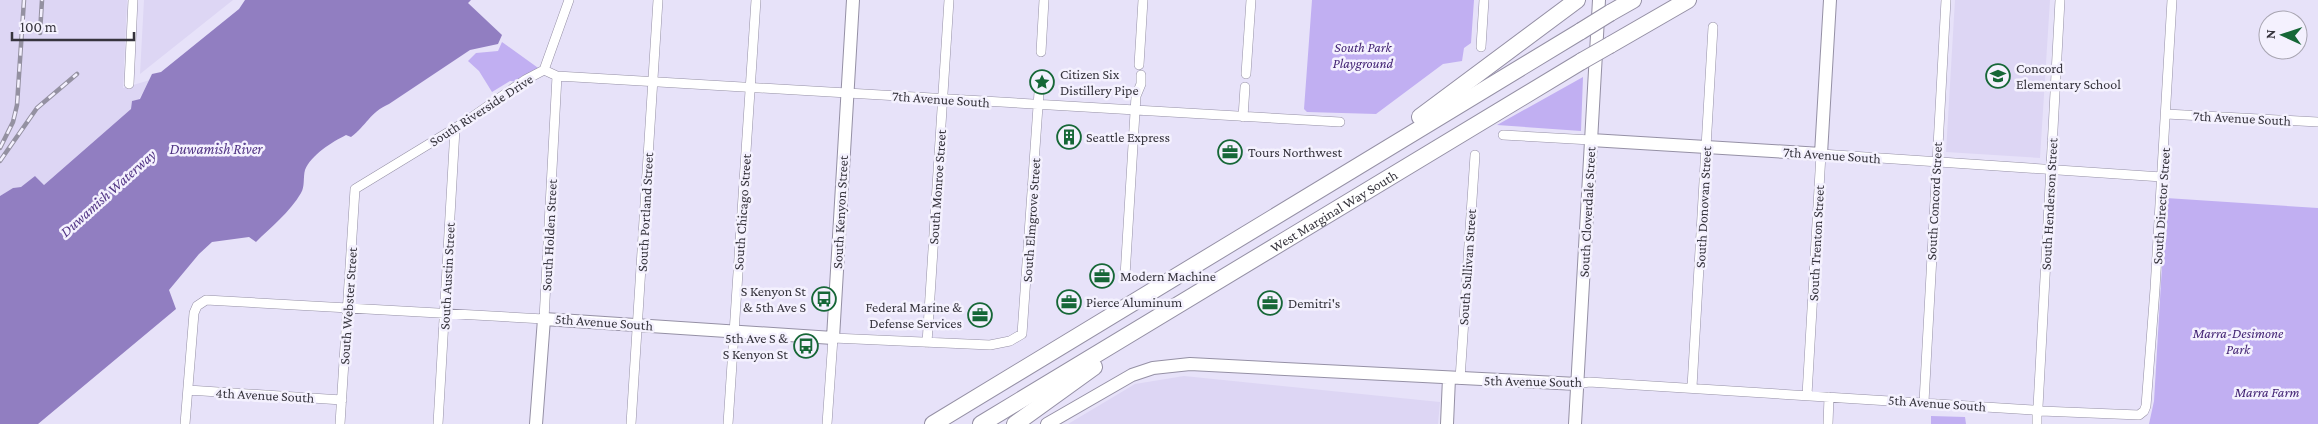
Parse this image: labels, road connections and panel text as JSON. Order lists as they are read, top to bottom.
{
  "streets": {
    "highway": ["West Marginal Way South"],
    "street": [
      "7th Avenue South",
      "South Riverside Drive",
      "South Monroe Street",
      "South Concord Street",
      "South Henderson Street",
      "South Director Street",
      "South Donovan Street",
      "South Portland Street",
      "South Chicago Street",
      "South Kenyon Street",
      "South Cloverdale Street",
      "South Elmgrove Street",
      "South Holden Street",
      "South Trenton Street",
      "South Sullivan Street",
      "South Austin Street",
      "South Webster Street",
      "5th Avenue South",
      "4th Avenue South"
    ]
  },
  "crossings": [
    ["7th Avenue South", "South Riverside Drive"],
    ["7th Avenue South", "South Monroe Street"],
    ["7th Avenue South", "South Concord Street"],
    ["7th Avenue South", "South Henderson Street"],
    ["7th Avenue South", "South Director Street"],
    ["7th Avenue South", "South Donovan Street"],
    ["7th Avenue South", "South Portland Street"],
    ["7th Avenue South", "South Chicago Street"],
    ["7th Avenue South", "South Kenyon Street"],
    ["7th Avenue South", "South Cloverdale Street"],
    ["7th Avenue South", "South Elmgrove Street"],
    ["7th Avenue South", "South Holden Street"],
    ["7th Avenue South", "South Trenton Street"],
    ["South Riverside Drive", "South Austin Street"],
    ["South Riverside Drive", "South Webster Street"],
    ["South Monroe Street", "5th Avenue South"],
    ["South Concord Street", "5th Avenue South"],
    ["South Henderson Street", "5th Avenue South"],
    ["South Director Street", "5th Avenue South"],
    ["South Donovan Street", "5th Avenue South"],
    ["South Portland Street", "5th Avenue South"],
    ["South Chicago Street", "5th Avenue South"],
    ["South Kenyon Street", "5th Avenue South"],
    ["South Cloverdale Street", "5th Avenue South"],
    ["South Elmgrove Street", "5th Avenue South"],
    ["South Holden Street", "5th Avenue South"],
    ["South Trenton Street", "5th Avenue South"],
    ["South Sullivan Street", "5th Avenue South"],
    ["South Austin Street", "5th Avenue South"],
    ["South Webster Street", "5th Avenue South"],
    ["South Webster Street", "4th Avenue South"],
    ["5th Avenue South", "4th Avenue South"]
  ],
  "water": ["Duwamish River", "Duwamish Waterway"],
  "parks": ["South Park Playground", "Marra-Desimone Park", "Marra Farm"],
  "places": {
    "school or university": ["Concord Elementary School"],
    "place": ["Citizen Six Distillery Pipe"],
    "building": ["Seattle Express"],
    "office": [
      "Tours Northwest",
      "Modern Machine",
      "Pierce Aluminum",
      "Demitri's",
      "Federal Marine & Defense Services"
    ],
    "bus stop": ["S Kenyon St & 5th Ave S", "5th Ave S & S Kenyon St"]
  },
  "scale_bar": "100 m",
  "north": "left"
}
